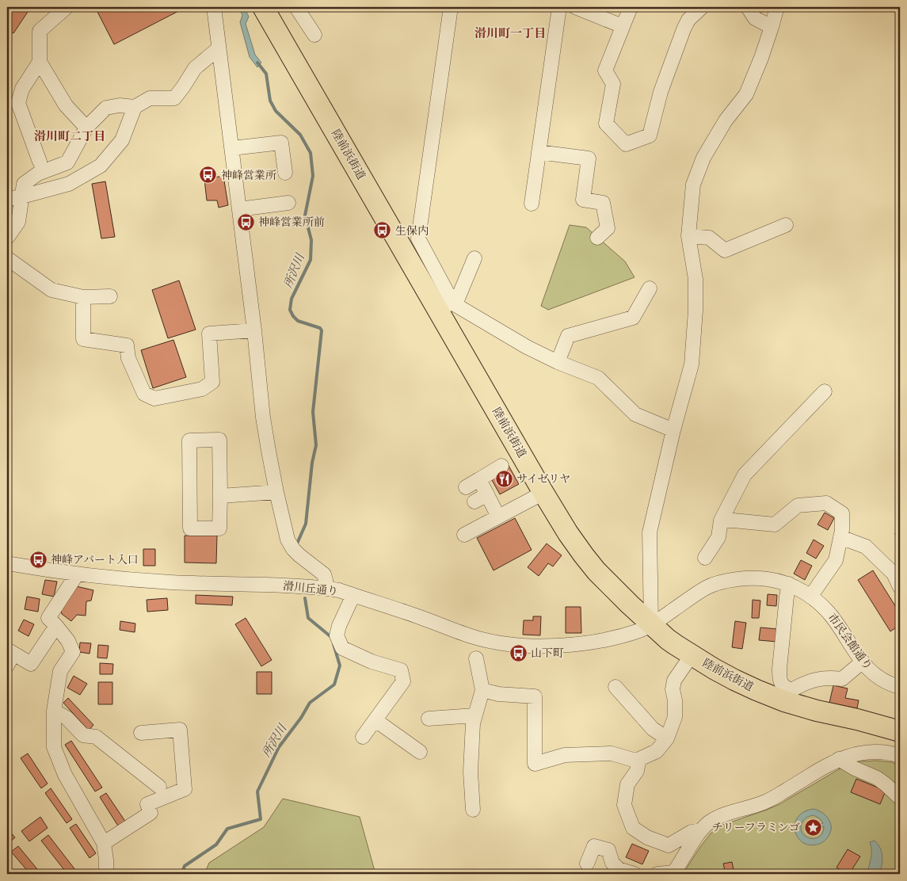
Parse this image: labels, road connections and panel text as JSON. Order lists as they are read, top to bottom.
{
  "streets": {
    "highway": ["陸前浜街道"],
    "street": ["滑川丘通り", "市民会館通り"]
  },
  "crossings": [
    ["陸前浜街道", "滑川丘通り"],
    ["陸前浜街道", "市民会館通り"],
    ["滑川丘通り", "市民会館通り"]
  ],
  "districts": ["滑川町一丁目", "滑川町二丁目"],
  "water": ["所沢川"],
  "places": {
    "bus stop": [
      "神峰営業所",
      "神峰営業所前",
      "生保内",
      "神峰アパート入口",
      "山下町"
    ],
    "restaurant": ["サイゼリヤ"],
    "place": ["チリーフラミンゴ"]
  }
}
